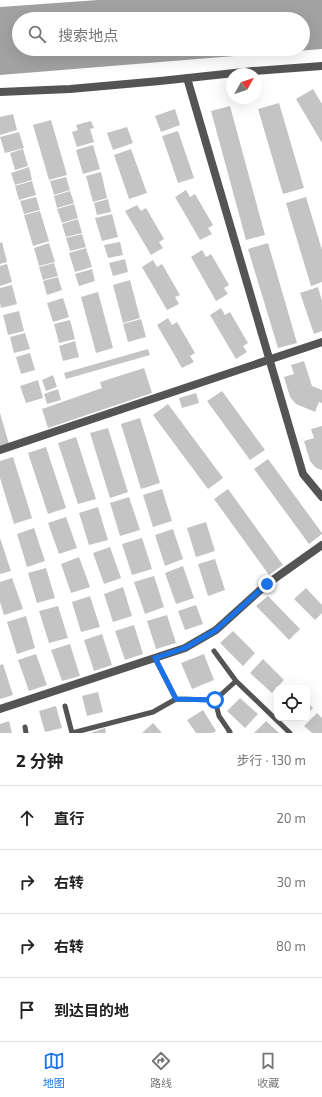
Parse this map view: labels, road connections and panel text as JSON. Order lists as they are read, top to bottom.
{
  "north": "top right",
  "page": {
    "search": "搜索地点",
    "heading": ["2 分钟", "步行 · 130 m"],
    "list": [
      ["直行", "20 m"],
      ["右转", "30 m"],
      ["右转", "80 m"],
      "到达目的地"
    ],
    "nav": ["地图", "路线", "收藏"]
  }
}
